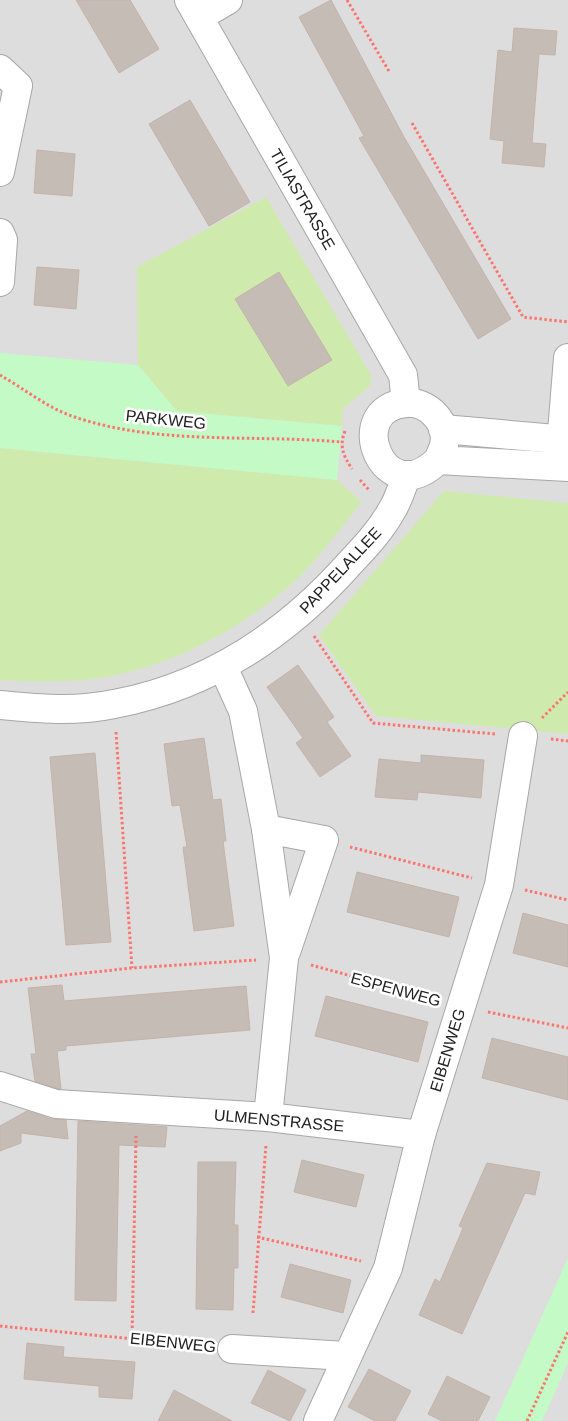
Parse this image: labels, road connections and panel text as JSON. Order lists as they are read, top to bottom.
{
  "streets": {
    "street": [
      "TILIASTRASSE",
      "PAPPELALLEE",
      "EIBENWEG",
      "ULMENSTRASSE"
    ],
    "path": ["PARKWEG", "ESPENWEG"]
  },
  "crossings": [
    ["TILIASTRASSE", "PAPPELALLEE"],
    ["ESPENWEG", "EIBENWEG"],
    ["EIBENWEG", "ULMENSTRASSE"]
  ]
}
